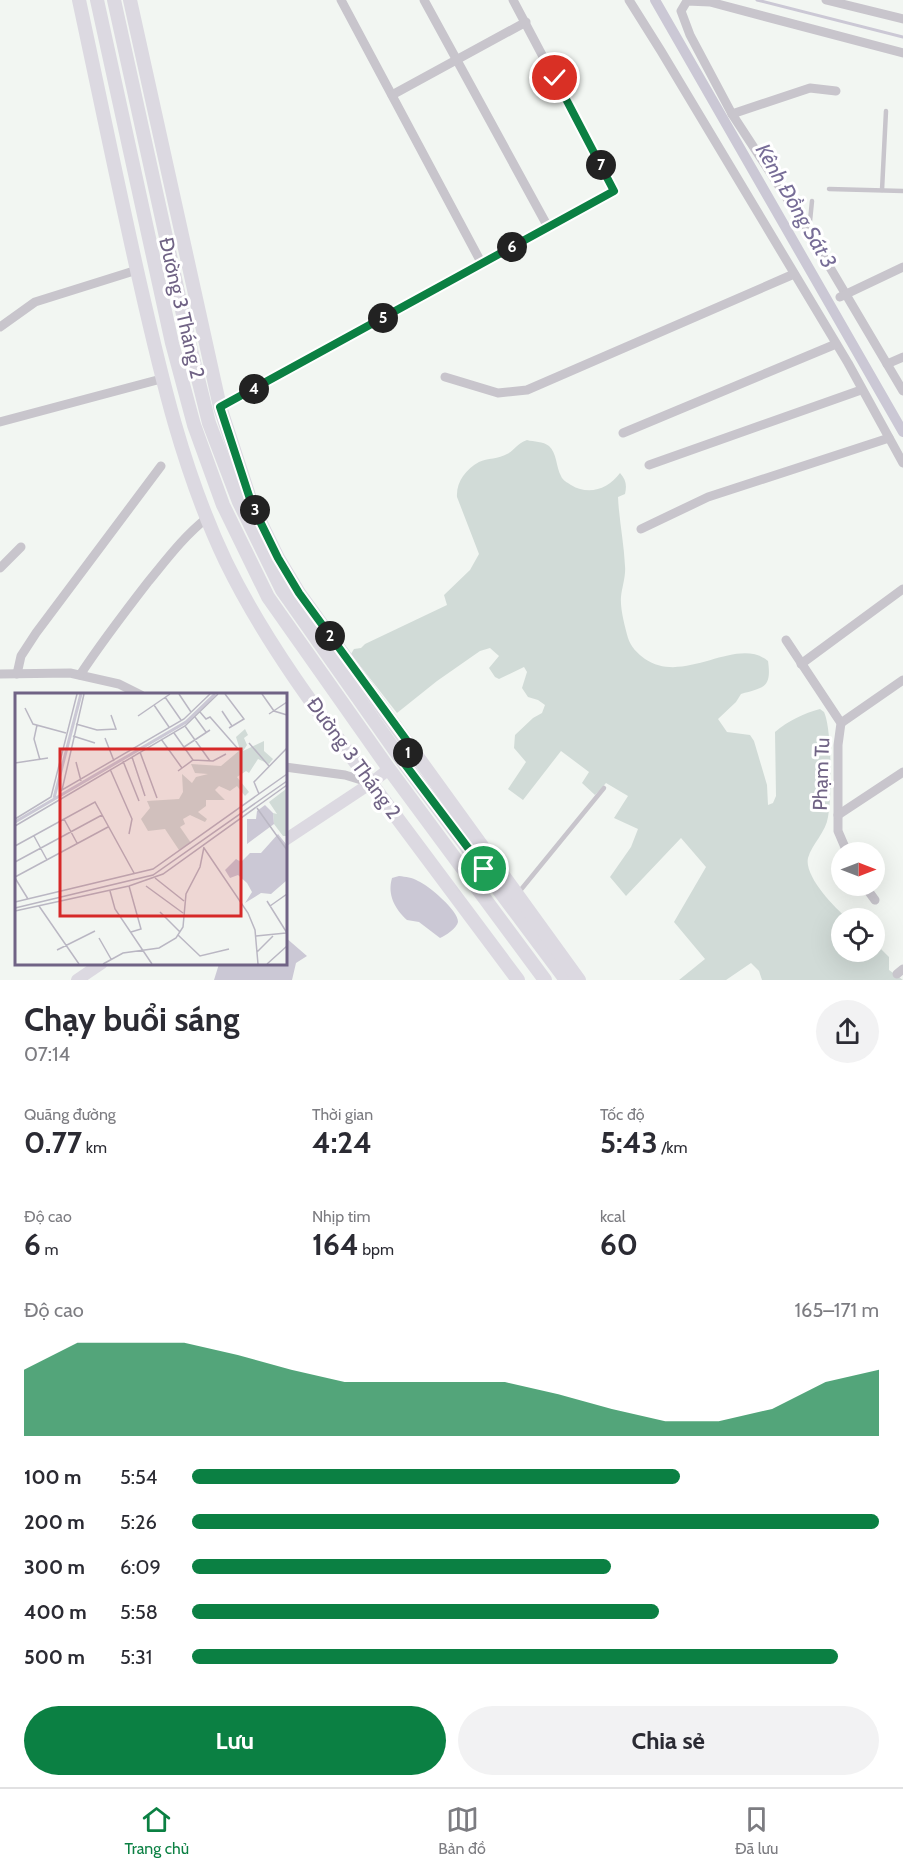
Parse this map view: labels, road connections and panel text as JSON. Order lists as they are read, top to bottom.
{
  "streets": {
    "main road": ["Đường 3 Tháng 2"],
    "street": ["Phạm Tu"]
  },
  "water": ["Kênh Đồng Sát 3"],
  "north": "right",
  "page": {
    "pins": [
      "7",
      "6",
      "5",
      "4",
      "3",
      "2",
      "1"
    ],
    "heading": ["Chạy buổi sáng", "07:14"],
    "stats": [
      ["Quãng đường", "0.77 km"],
      ["Thời gian", "4:24"],
      ["Tốc độ", "5:43 /km"],
      ["Độ cao", "6 m"],
      ["Nhịp tim", "164 bpm"],
      ["kcal", "60"]
    ],
    "chart": ["Độ cao", "165–171 m"],
    "list": [
      {
        "name": "100 m",
        "note": "5:54"
      },
      {
        "name": "200 m",
        "note": "5:26"
      },
      {
        "name": "300 m",
        "note": "6:09"
      },
      {
        "name": "400 m",
        "note": "5:58"
      },
      {
        "name": "500 m",
        "note": "5:31"
      }
    ],
    "buttons": ["Lưu", "Chia sẻ"],
    "tabs": ["Trang chủ", "Bản đồ", "Đã lưu"]
  }
}
